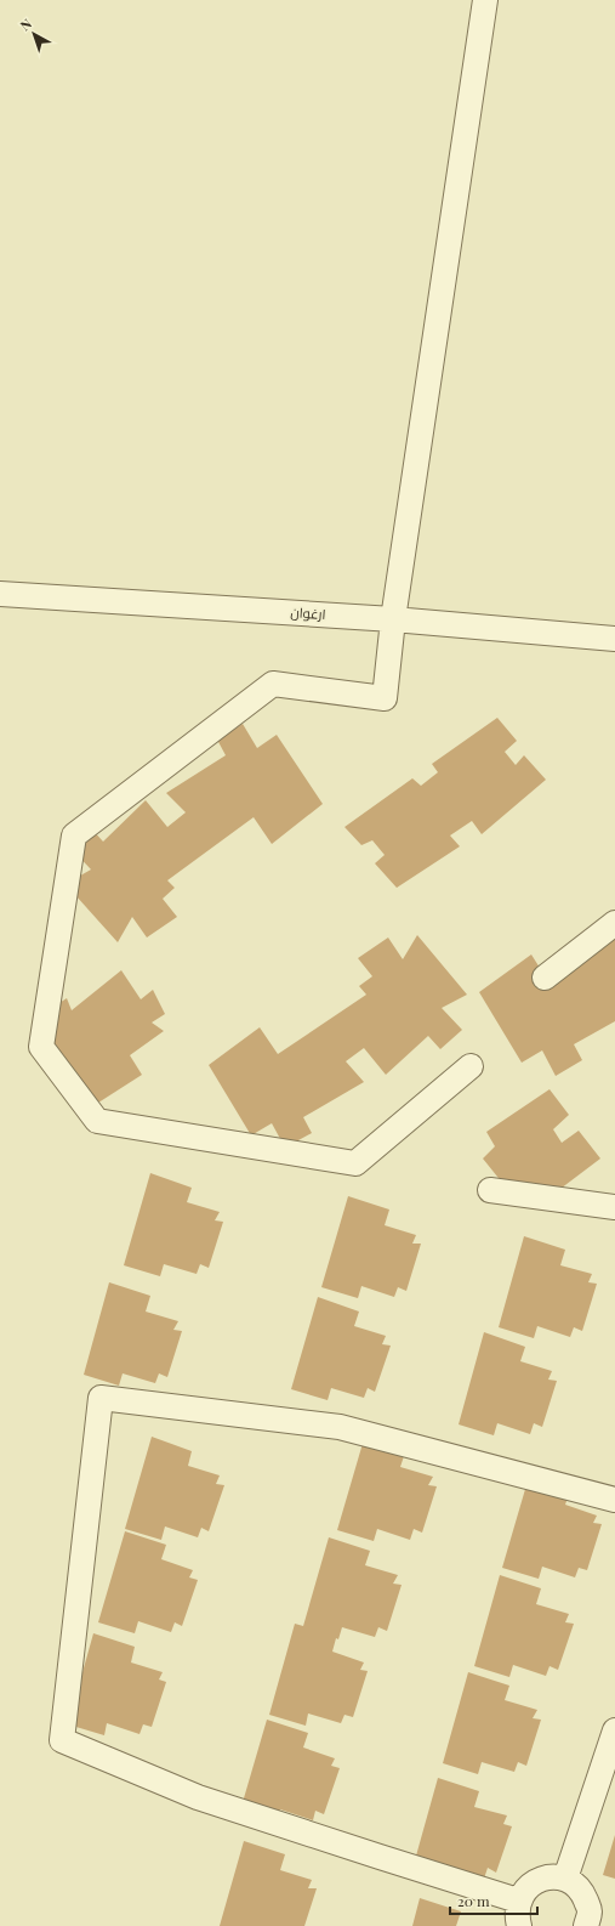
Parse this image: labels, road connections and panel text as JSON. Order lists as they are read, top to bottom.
{
  "streets": {
    "street": ["ارغوان"]
  },
  "scale_bar": "20 m",
  "north": "top left"
}
